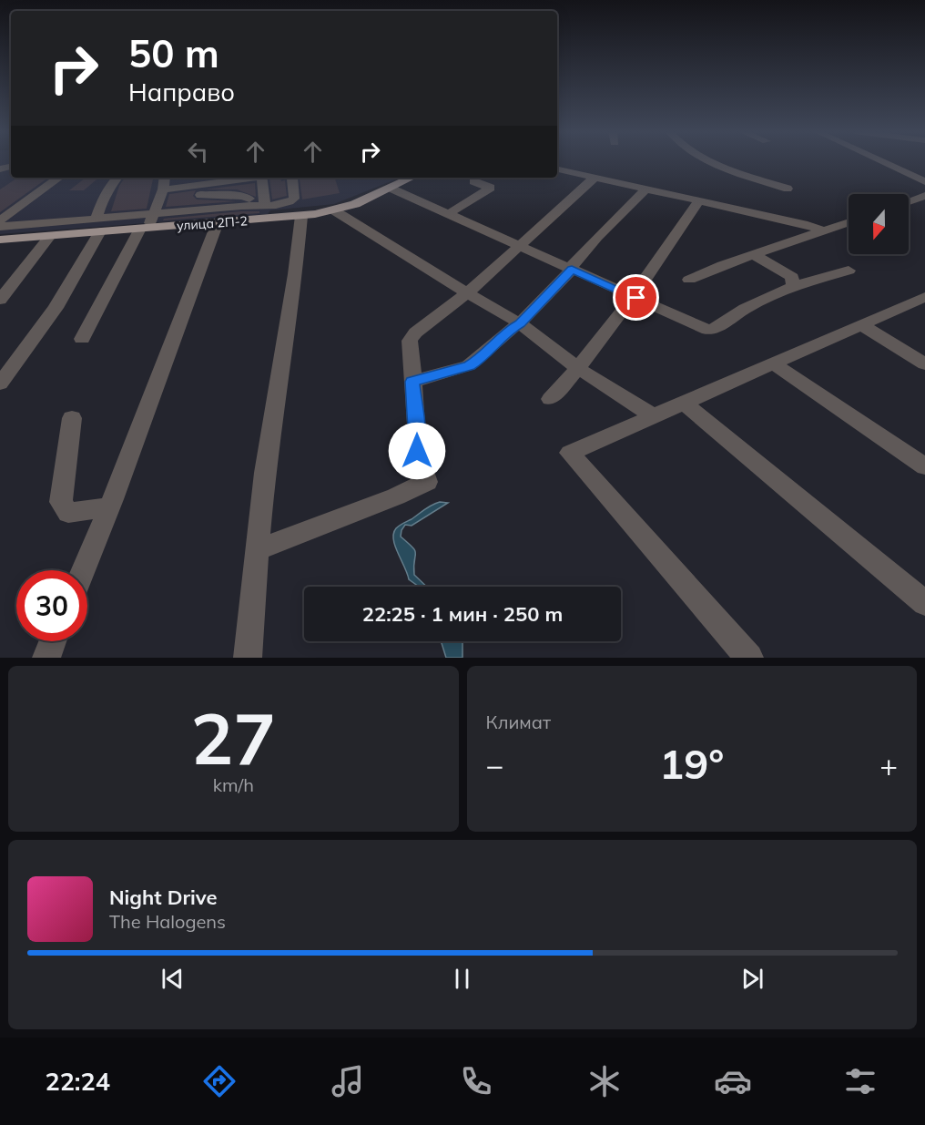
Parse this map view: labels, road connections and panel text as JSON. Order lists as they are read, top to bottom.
{
  "streets": {
    "main road": ["улица 2П-2"]
  },
  "north": "bottom",
  "page": {
    "turn": ["50 m", "Направо"],
    "limit": "30",
    "trip": "22:25 · 1 мин · 250 m",
    "tile": [
      ["27", "km/h"],
      "Климат"
    ],
    "heat": ["−", "19°", "+"],
    "song": ["Night Drive", "The Halogens"],
    "tabs": "22:24"
  }
}
